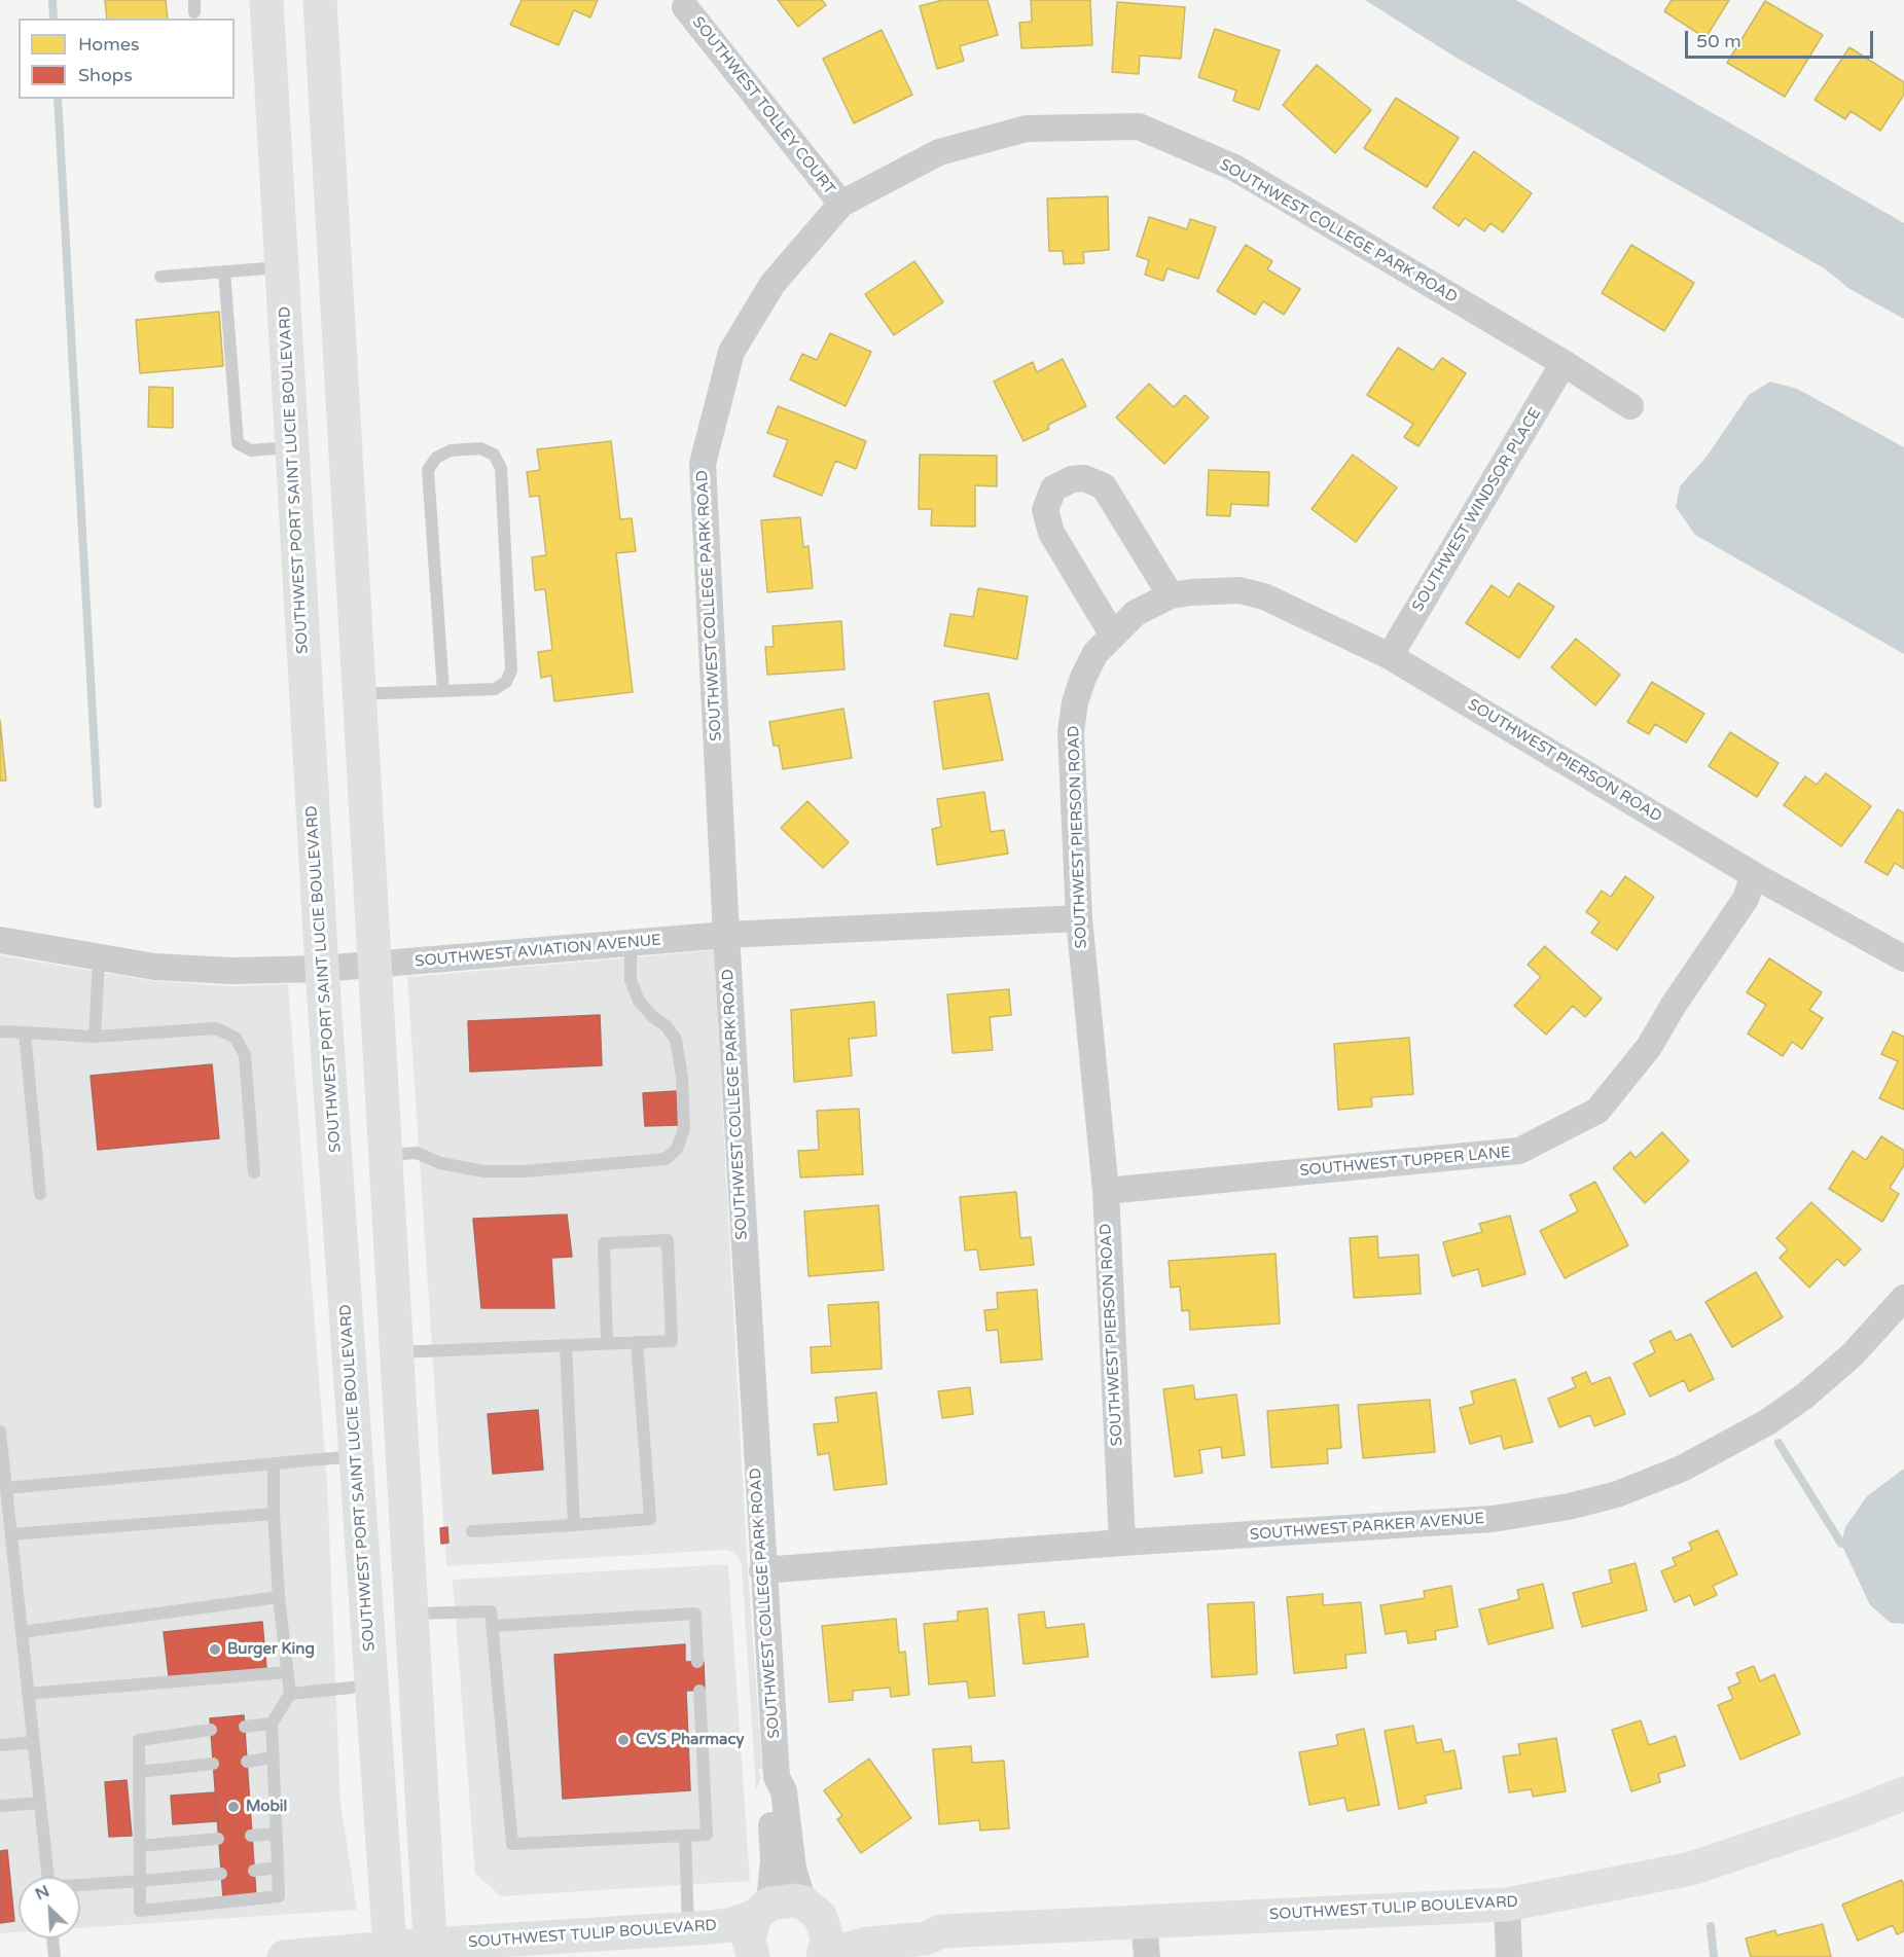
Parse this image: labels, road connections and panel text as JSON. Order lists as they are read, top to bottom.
{
  "streets": {
    "main road": ["SOUTHWEST PORT SAINT LUCIE BOULEVARD", "SOUTHWEST TULIP BOULEVARD"],
    "street": [
      "SOUTHWEST TOLLEY COURT",
      "SOUTHWEST COLLEGE PARK ROAD",
      "SOUTHWEST WINDSOR PLACE",
      "SOUTHWEST PIERSON ROAD",
      "SOUTHWEST AVIATION AVENUE",
      "SOUTHWEST TUPPER LANE",
      "SOUTHWEST PARKER AVENUE"
    ]
  },
  "crossings": [
    ["SOUTHWEST TOLLEY COURT", "SOUTHWEST COLLEGE PARK ROAD"],
    ["SOUTHWEST COLLEGE PARK ROAD", "SOUTHWEST WINDSOR PLACE"],
    ["SOUTHWEST COLLEGE PARK ROAD", "SOUTHWEST AVIATION AVENUE"],
    ["SOUTHWEST COLLEGE PARK ROAD", "SOUTHWEST PARKER AVENUE"],
    ["SOUTHWEST COLLEGE PARK ROAD", "SOUTHWEST TULIP BOULEVARD"],
    ["SOUTHWEST PORT SAINT LUCIE BOULEVARD", "SOUTHWEST AVIATION AVENUE"],
    ["SOUTHWEST PORT SAINT LUCIE BOULEVARD", "SOUTHWEST TULIP BOULEVARD"],
    ["SOUTHWEST WINDSOR PLACE", "SOUTHWEST PIERSON ROAD"],
    ["SOUTHWEST PIERSON ROAD", "SOUTHWEST AVIATION AVENUE"],
    ["SOUTHWEST PIERSON ROAD", "SOUTHWEST TUPPER LANE"],
    ["SOUTHWEST PIERSON ROAD", "SOUTHWEST PARKER AVENUE"]
  ],
  "places": ["Burger King", "CVS Pharmacy", "Mobil"],
  "legend": ["Homes", "Shops"],
  "scale_bar": "50 m",
  "north": "top left"
}
